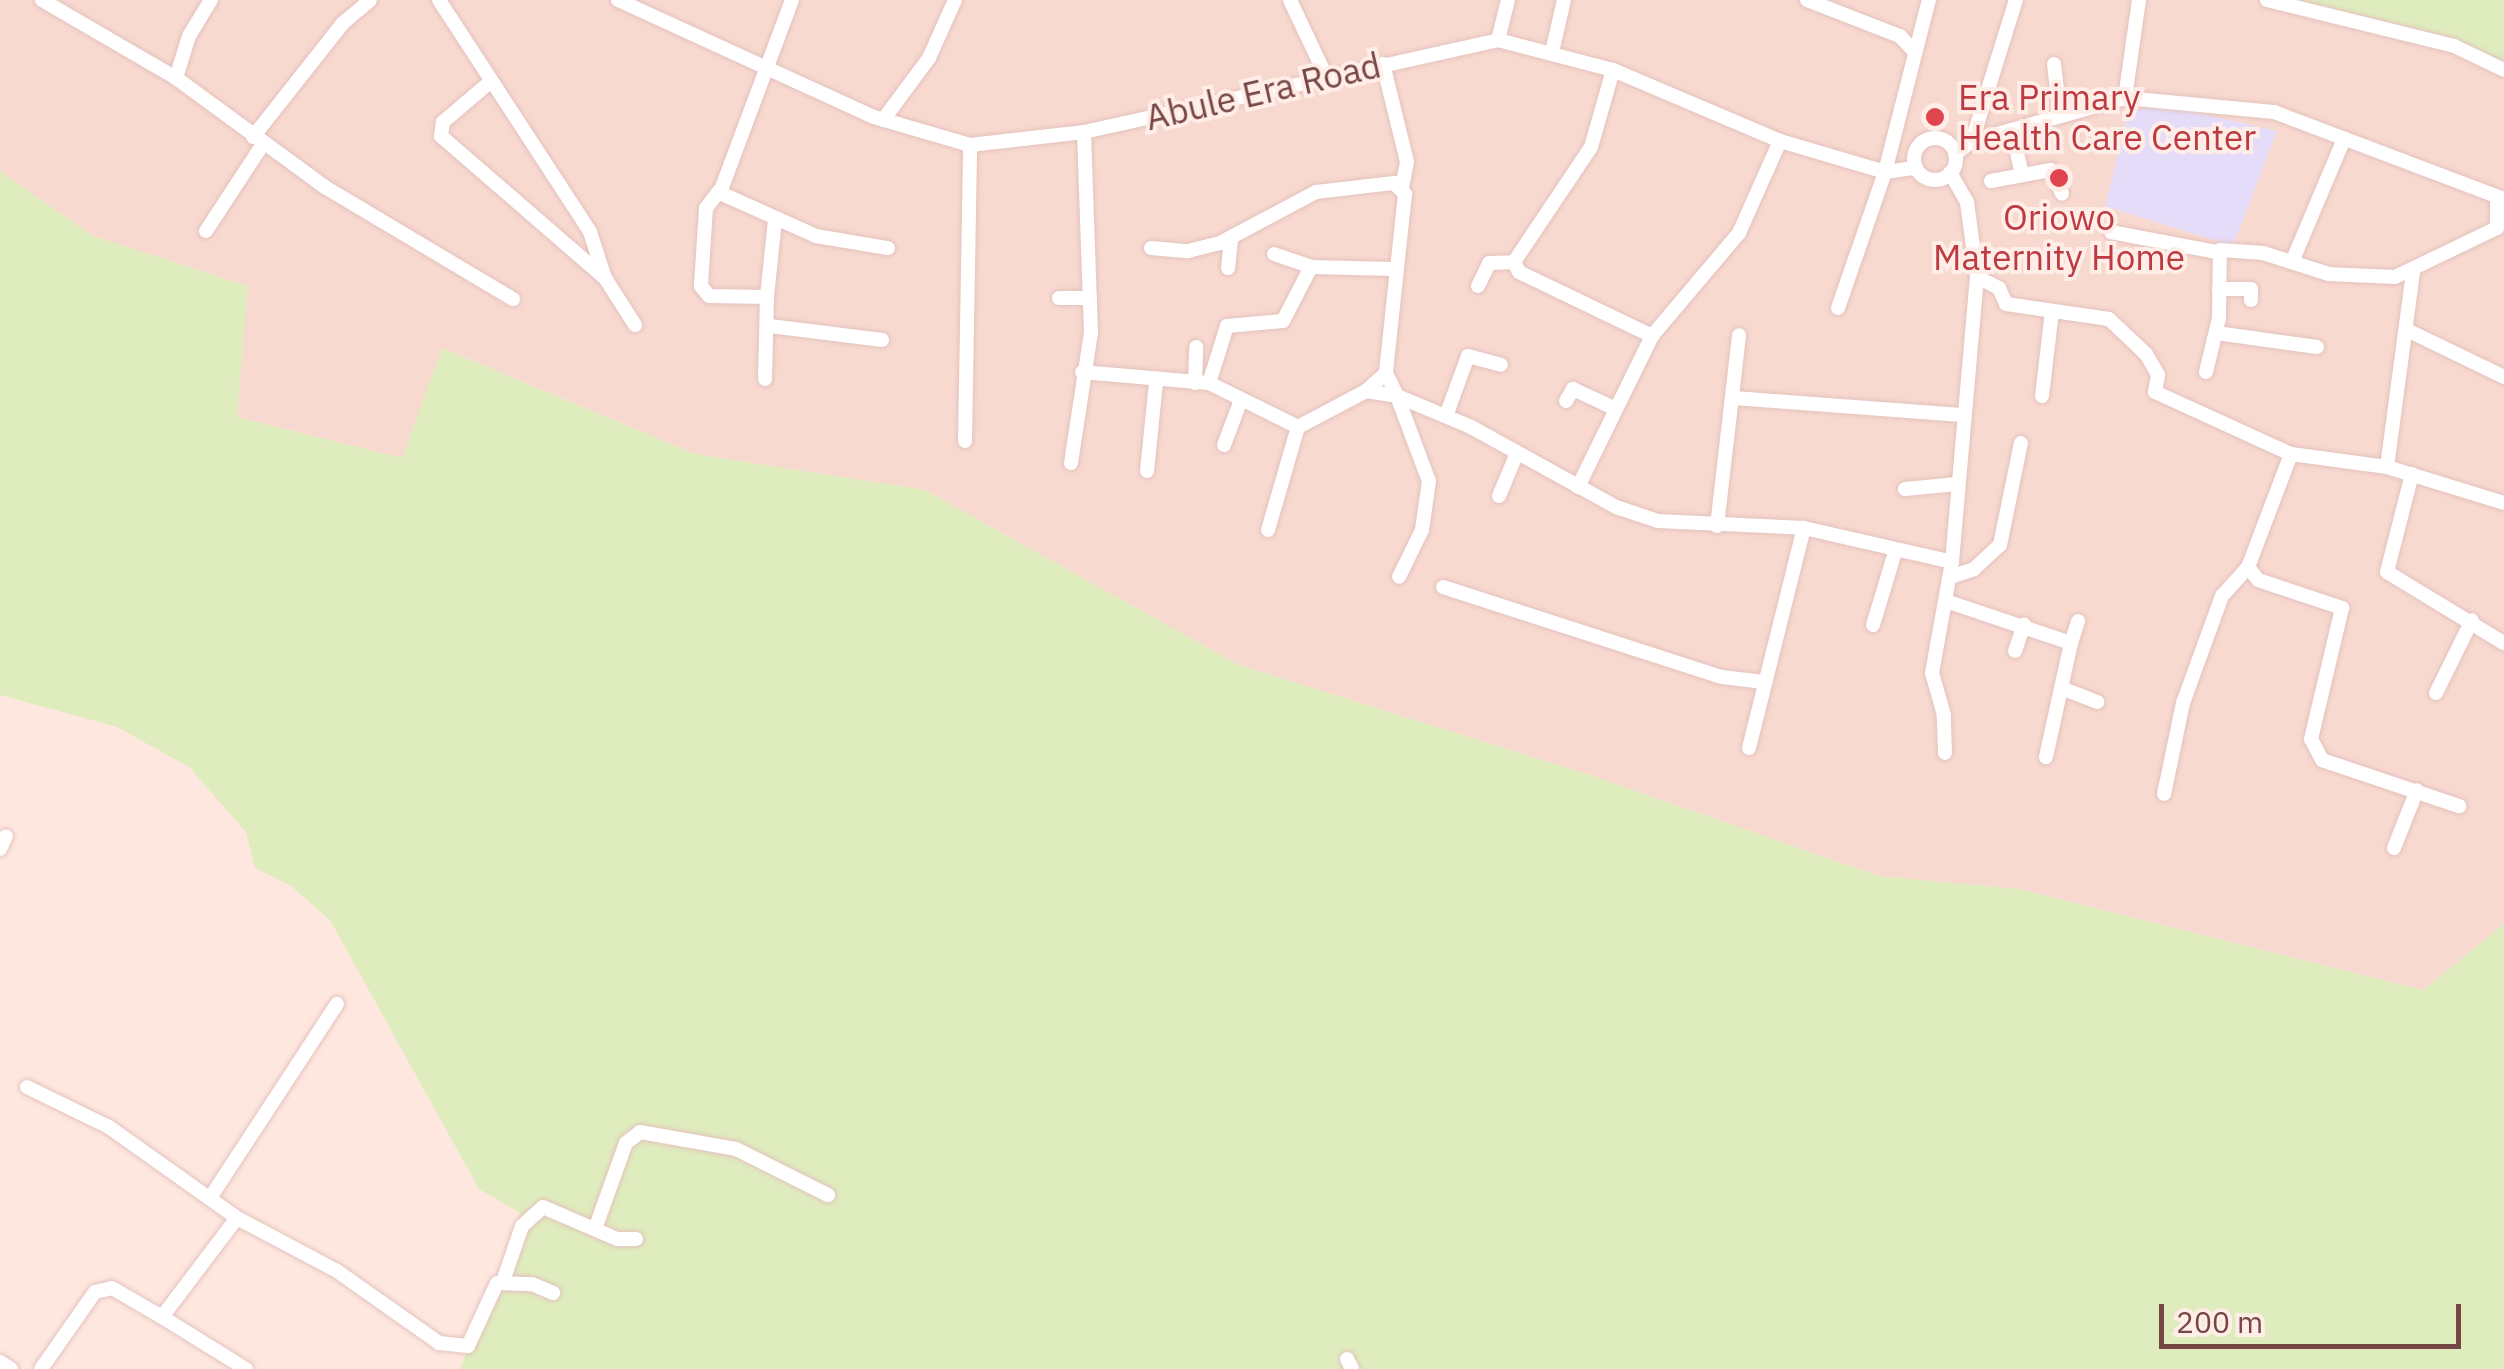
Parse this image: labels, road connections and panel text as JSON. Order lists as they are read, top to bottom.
{
  "streets": {
    "street": ["Abule Era Road"]
  },
  "places": ["Era Primary Health Care Center", "Oriowo Maternity Home"],
  "scale_bar": "200 m"
}
